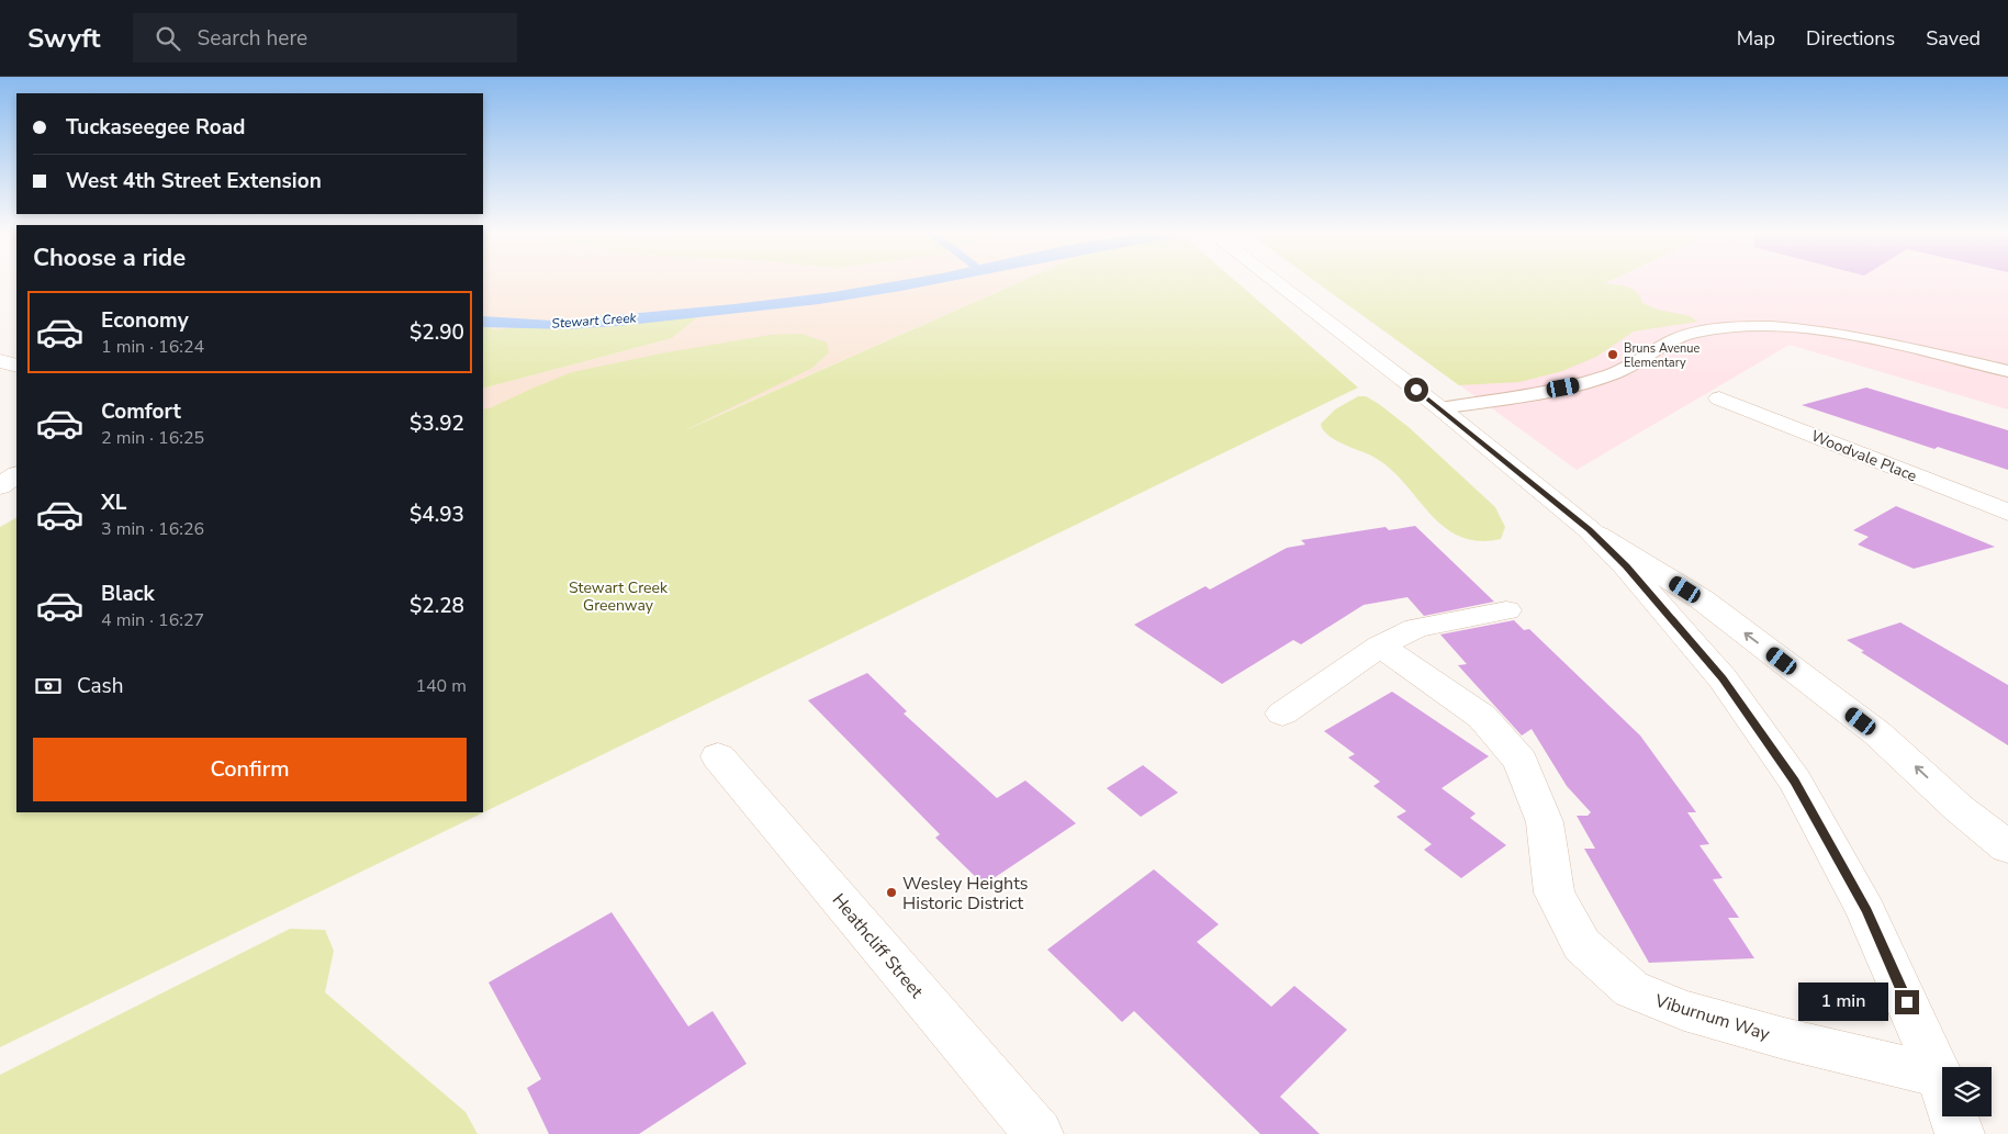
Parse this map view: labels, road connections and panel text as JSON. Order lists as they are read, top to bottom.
{
  "streets": {
    "street": ["Woodvale Place", "Heathcliff Street", "Viburnum Way"]
  },
  "water": ["Stewart Creek"],
  "parks": ["Stewart Creek Greenway"],
  "places": ["Bruns Avenue Elementary", "Wesley Heights Historic District"],
  "page": {
    "header": "Swyft",
    "search": "Search here",
    "nav": ["Map", "Directions", "Saved"],
    "banner": ["Tuckaseegee Road", "West 4th Street Extension"],
    "heading": "Choose a ride",
    "list": [
      {
        "name": "Economy",
        "note": "1 min · 16:24",
        "value": "$2.90"
      },
      {
        "name": "Comfort",
        "note": "2 min · 16:25",
        "value": "$3.92"
      },
      {
        "name": "XL",
        "note": "3 min · 16:26",
        "value": "$4.93"
      },
      {
        "name": "Black",
        "note": "4 min · 16:27",
        "value": "$2.28"
      }
    ],
    "pay": ["Cash", "140 m"],
    "buttons": "Confirm",
    "bubble": "1 min"
  }
}
